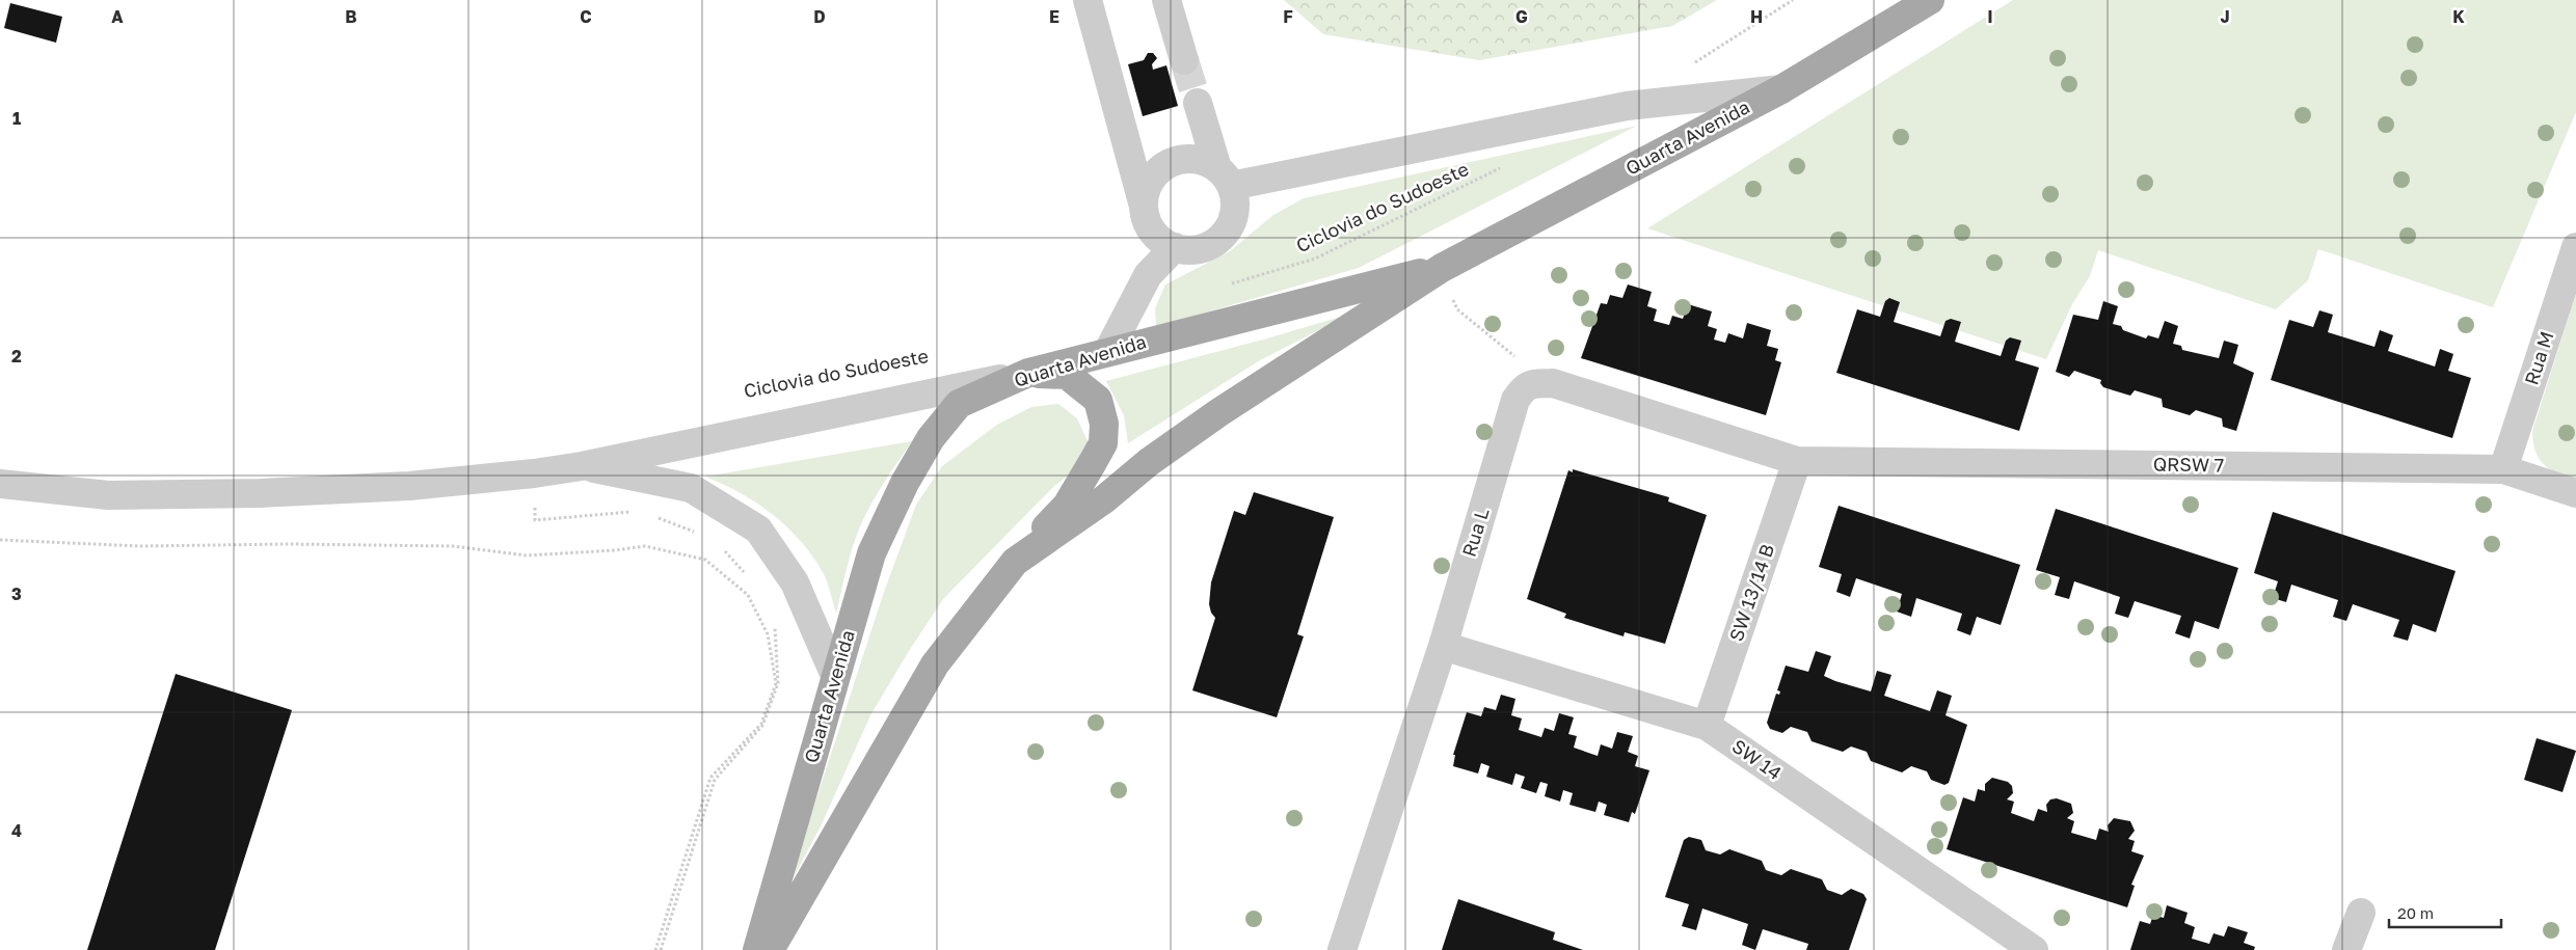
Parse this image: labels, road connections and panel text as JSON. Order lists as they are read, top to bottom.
{
  "streets": {
    "main road": ["Quarta Avenida"],
    "street": [
      "Rua M",
      "QRSW 7",
      "Rua L",
      "SW 13/14 B",
      "SW 14"
    ],
    "path": ["Ciclovia do Sudoeste"]
  },
  "crossings": [
    ["Rua M", "QRSW 7"],
    ["QRSW 7", "SW 13/14 B"],
    ["Rua L", "SW 14"],
    ["SW 13/14 B", "SW 14"]
  ],
  "scale_bar": "20 m",
  "grid": {
    "columns": [
      "A",
      "B",
      "C",
      "D",
      "E",
      "F",
      "G",
      "H",
      "I",
      "J",
      "K"
    ],
    "rows": [
      "1",
      "2",
      "3",
      "4"
    ]
  }
}
